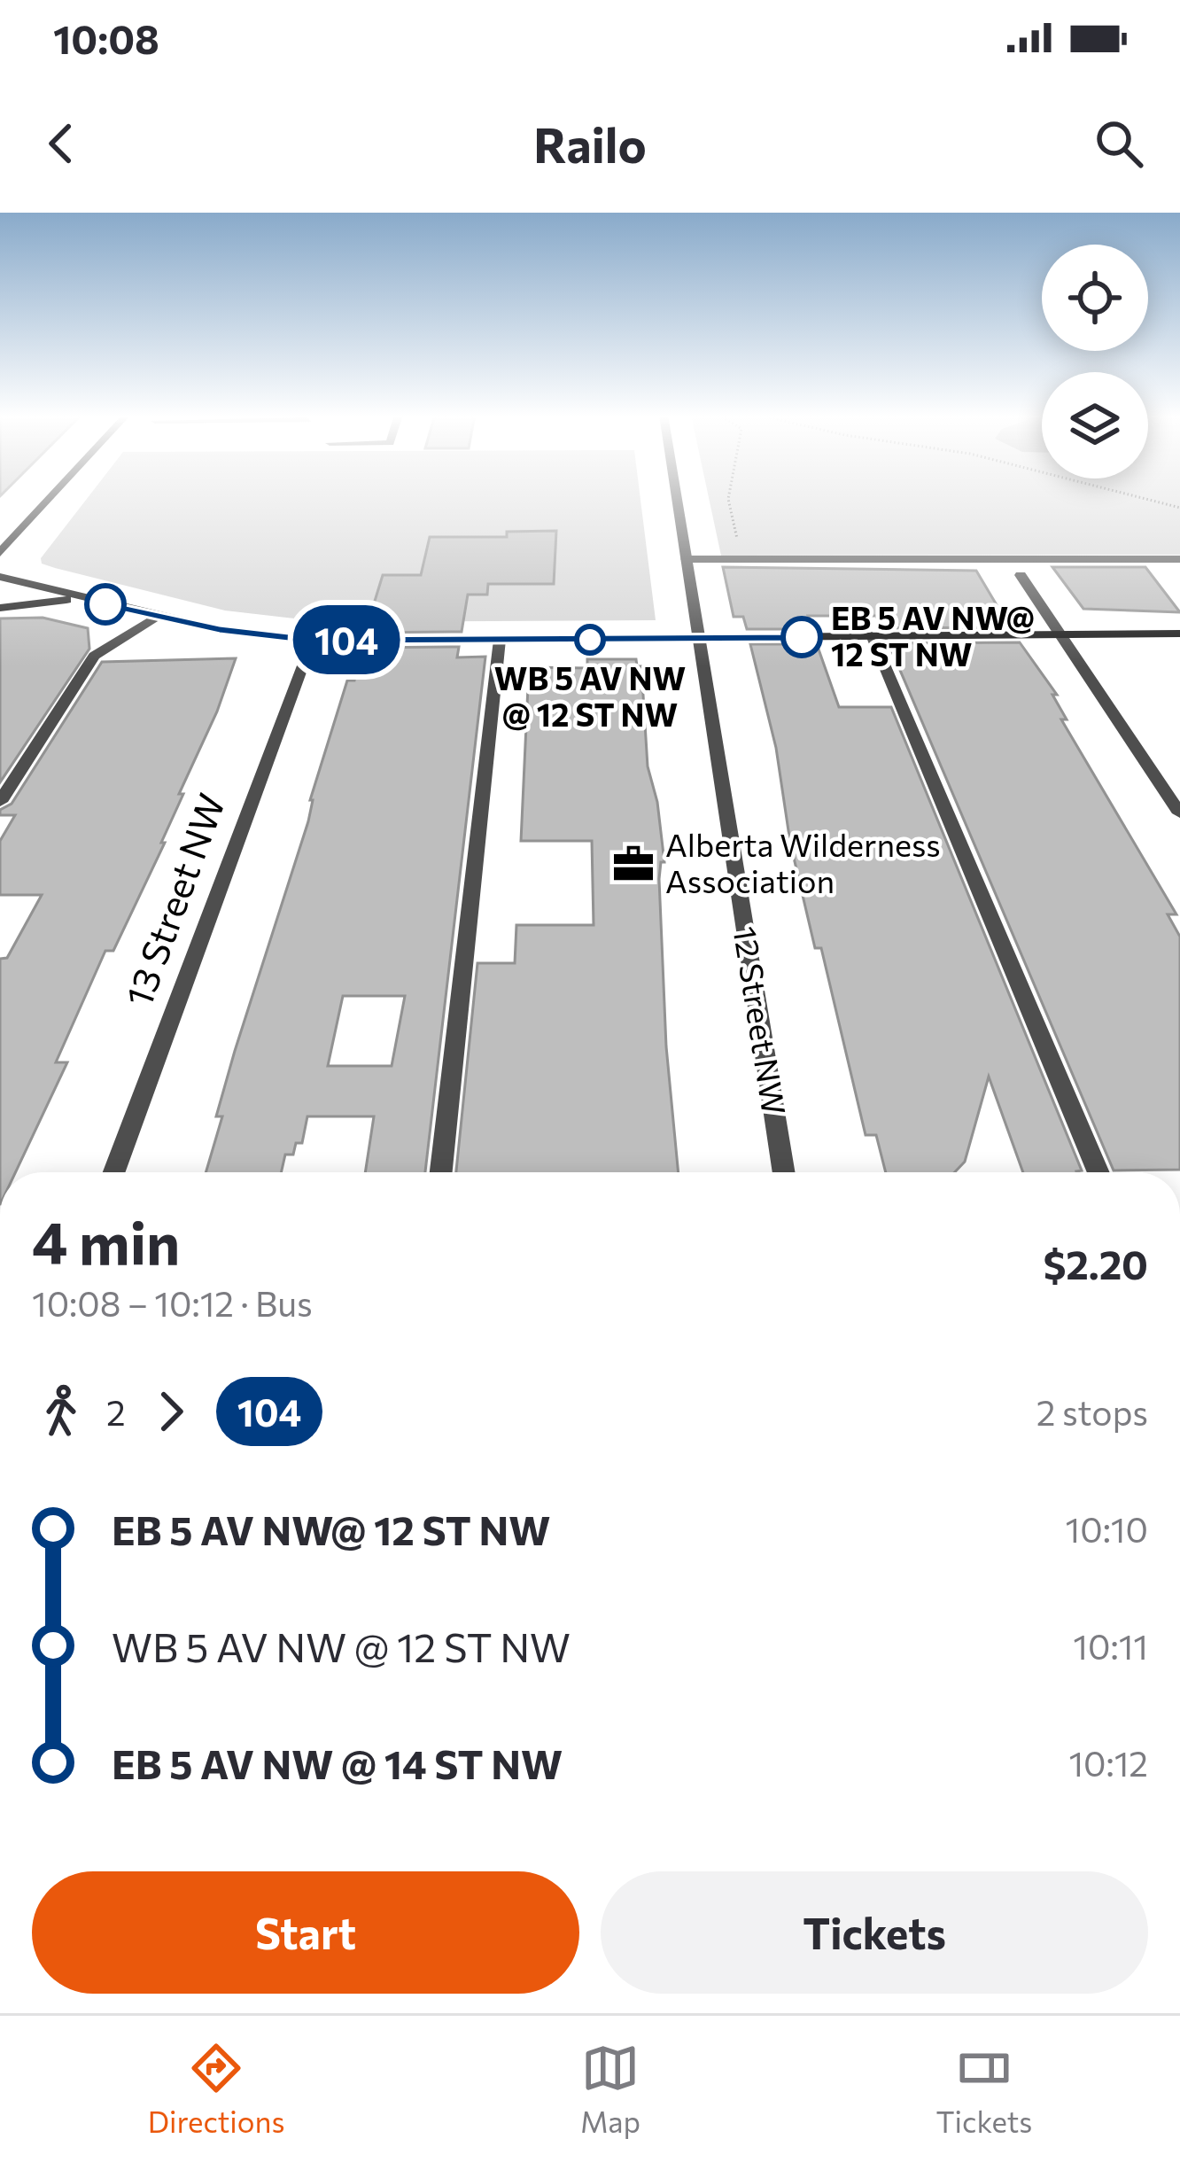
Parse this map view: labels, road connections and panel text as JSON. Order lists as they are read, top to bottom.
{
  "streets": {
    "street": ["13 Street NW", "12 Street NW"]
  },
  "places": {
    "other": ["EB 5 AV NW@ 12 ST NW", "WB 5 AV NW @ 12 ST NW"],
    "office": ["Alberta Wilderness Association"]
  },
  "lines": ["bus line 104"],
  "page": {
    "status": "10:08",
    "header": "Railo",
    "on_map": "104",
    "heading": ["4 min", "10:08 – 10:12 · Bus", "$2.20"],
    "legs": ["2", "104", "2 stops"],
    "list": [
      {
        "name": "EB 5 AV NW@ 12 ST NW",
        "value": "10:10"
      },
      {
        "name": "WB 5 AV NW @ 12 ST NW",
        "value": "10:11"
      },
      {
        "name": "EB 5 AV NW @ 14 ST NW",
        "value": "10:12"
      }
    ],
    "buttons": ["Start", "Tickets"],
    "tabs": ["Directions", "Map", "Tickets"]
  }
}
